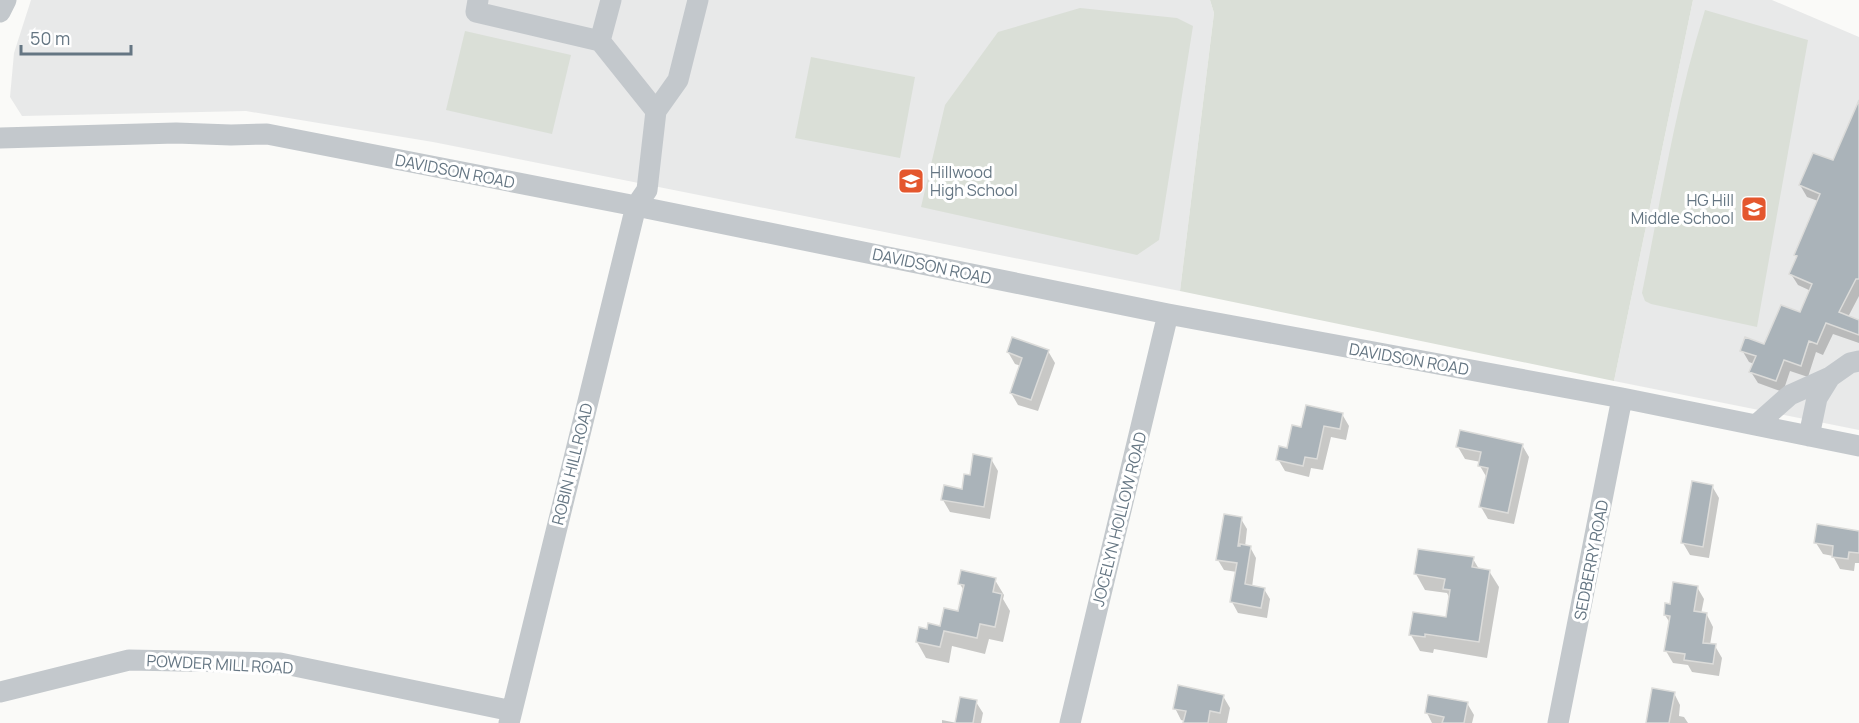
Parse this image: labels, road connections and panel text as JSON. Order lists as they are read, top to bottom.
{
  "streets": {
    "street": [
      "DAVIDSON ROAD",
      "ROBIN HILL ROAD",
      "JOCELYN HOLLOW ROAD",
      "SEDBERRY ROAD",
      "POWDER MILL ROAD"
    ]
  },
  "crossings": [
    ["DAVIDSON ROAD", "ROBIN HILL ROAD"],
    ["DAVIDSON ROAD", "JOCELYN HOLLOW ROAD"],
    ["DAVIDSON ROAD", "SEDBERRY ROAD"],
    ["ROBIN HILL ROAD", "POWDER MILL ROAD"]
  ],
  "places": {
    "school or university": ["Hillwood High School", "HG Hill Middle School"]
  },
  "scale_bar": "50 m"
}
